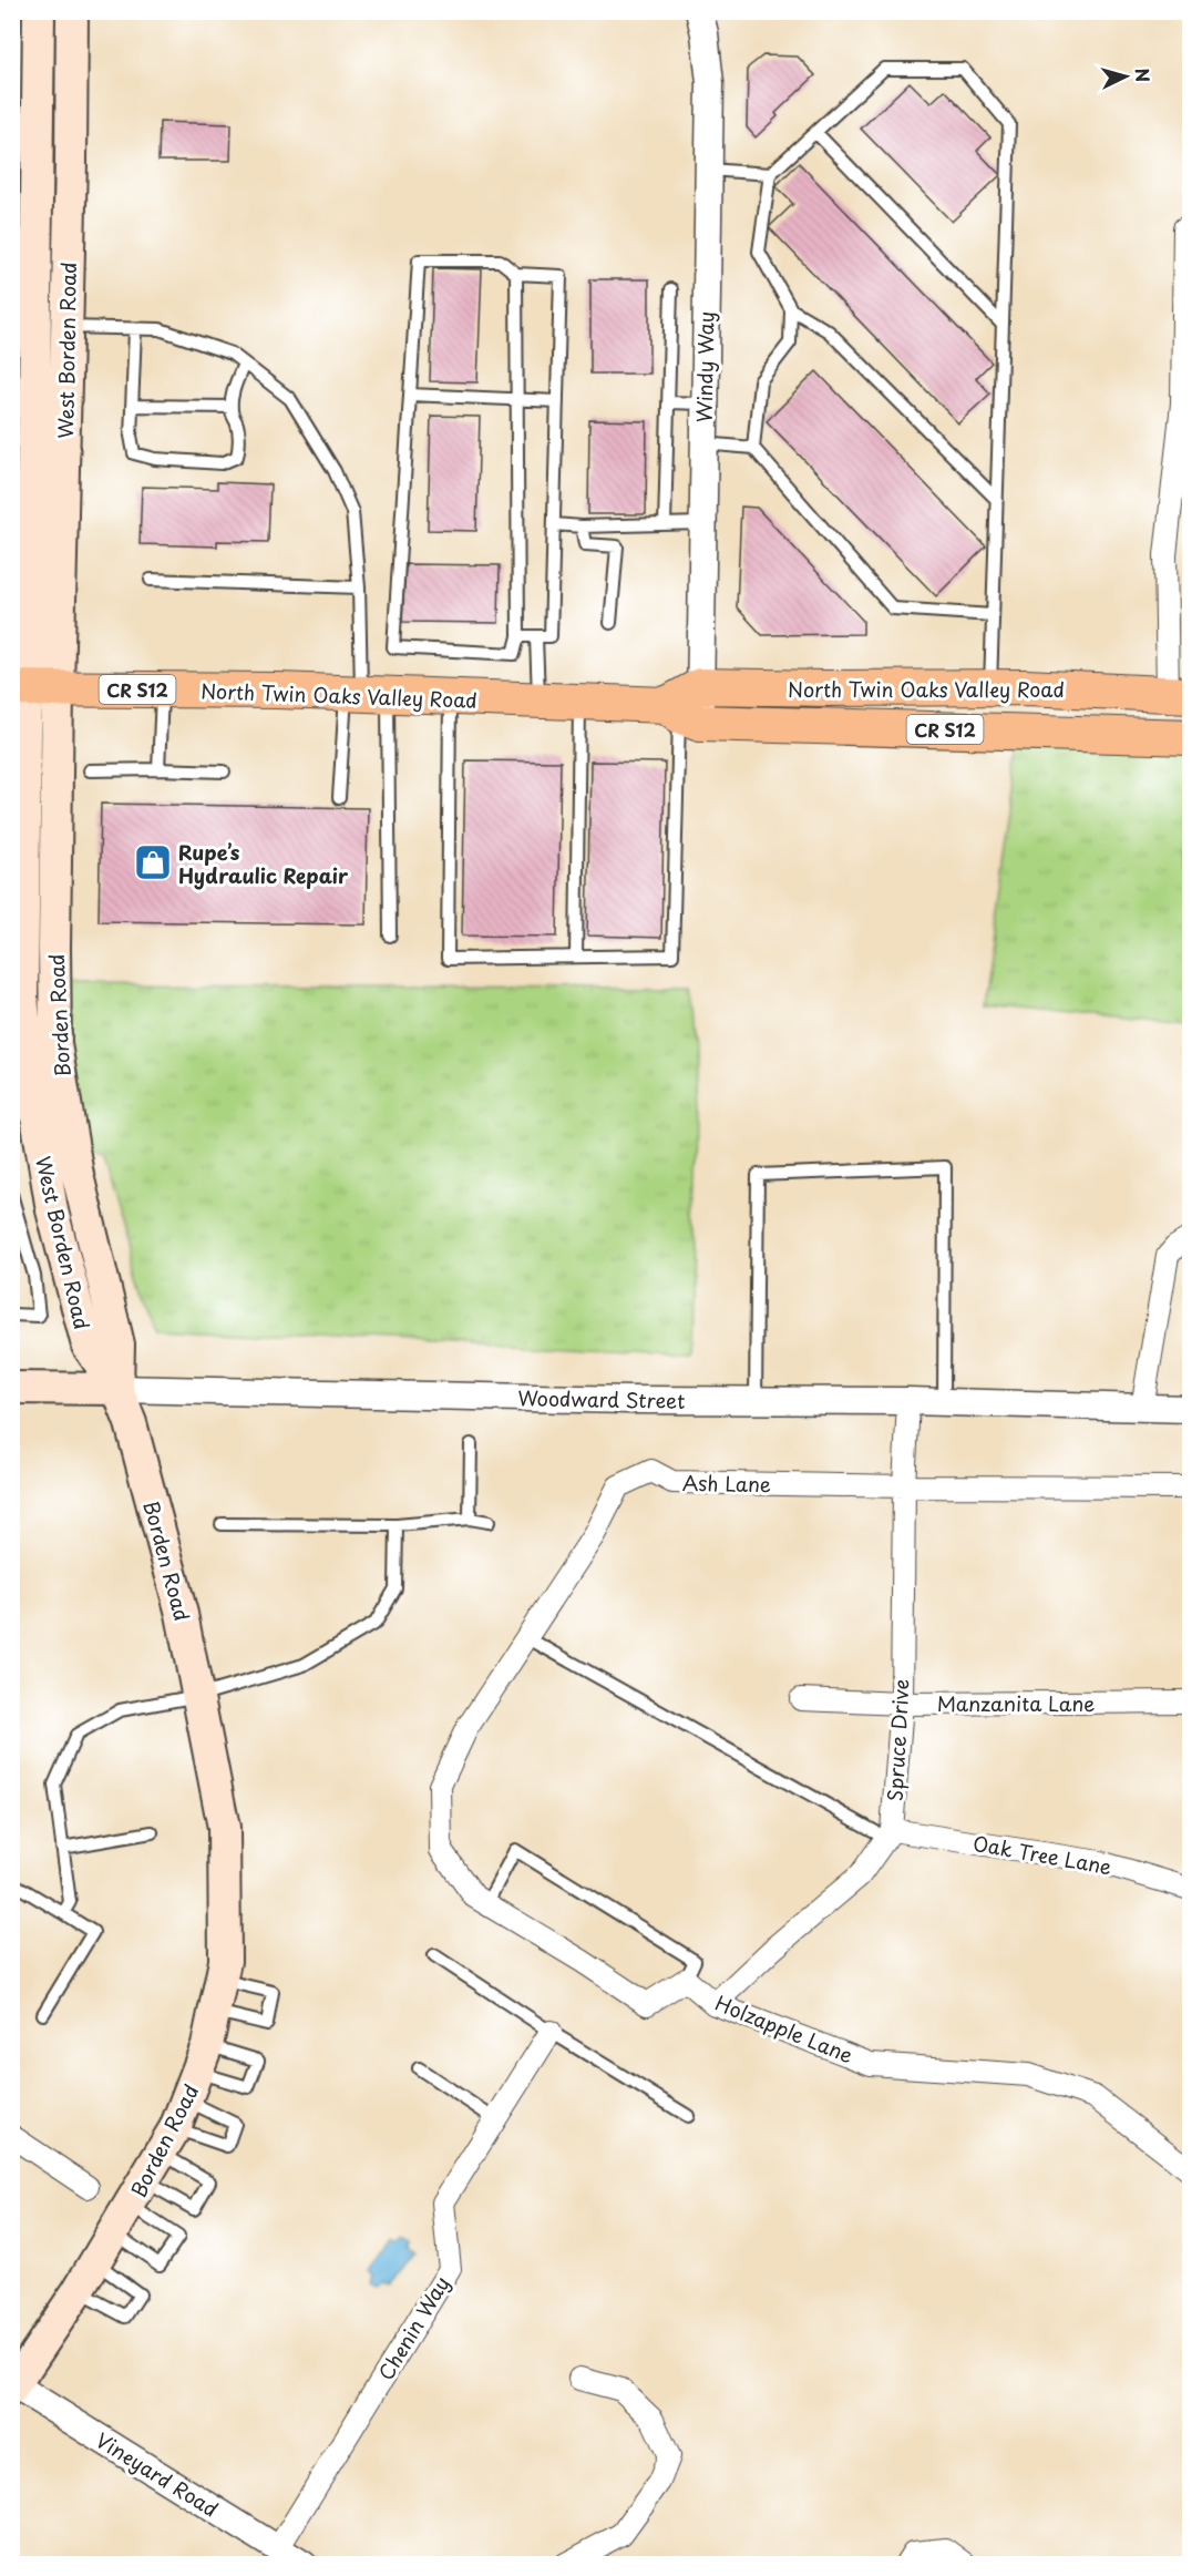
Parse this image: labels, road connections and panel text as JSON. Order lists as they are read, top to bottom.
{
  "streets": {
    "main road": [
      "West Borden Road",
      "North Twin Oaks Valley Road",
      "CR S12",
      "Borden Road",
      "Woodward Street"
    ],
    "street": [
      "Windy Way",
      "Ash Lane",
      "Manzanita Lane",
      "Spruce Drive",
      "Oak Tree Lane",
      "Holzapple Lane",
      "Chenin Way",
      "Vineyard Road"
    ]
  },
  "crossings": [
    ["West Borden Road", "North Twin Oaks Valley Road"],
    ["West Borden Road", "Borden Road"],
    ["Windy Way", "North Twin Oaks Valley Road"],
    ["North Twin Oaks Valley Road", "Borden Road"],
    ["Borden Road", "Woodward Street"],
    ["Borden Road", "Vineyard Road"],
    ["Woodward Street", "Spruce Drive"],
    ["Ash Lane", "Spruce Drive"],
    ["Manzanita Lane", "Spruce Drive"],
    ["Spruce Drive", "Oak Tree Lane"],
    ["Chenin Way", "Vineyard Road"]
  ],
  "places": {
    "shop": ["Rupe’s Hydraulic Repair"]
  },
  "north": "right"
}
